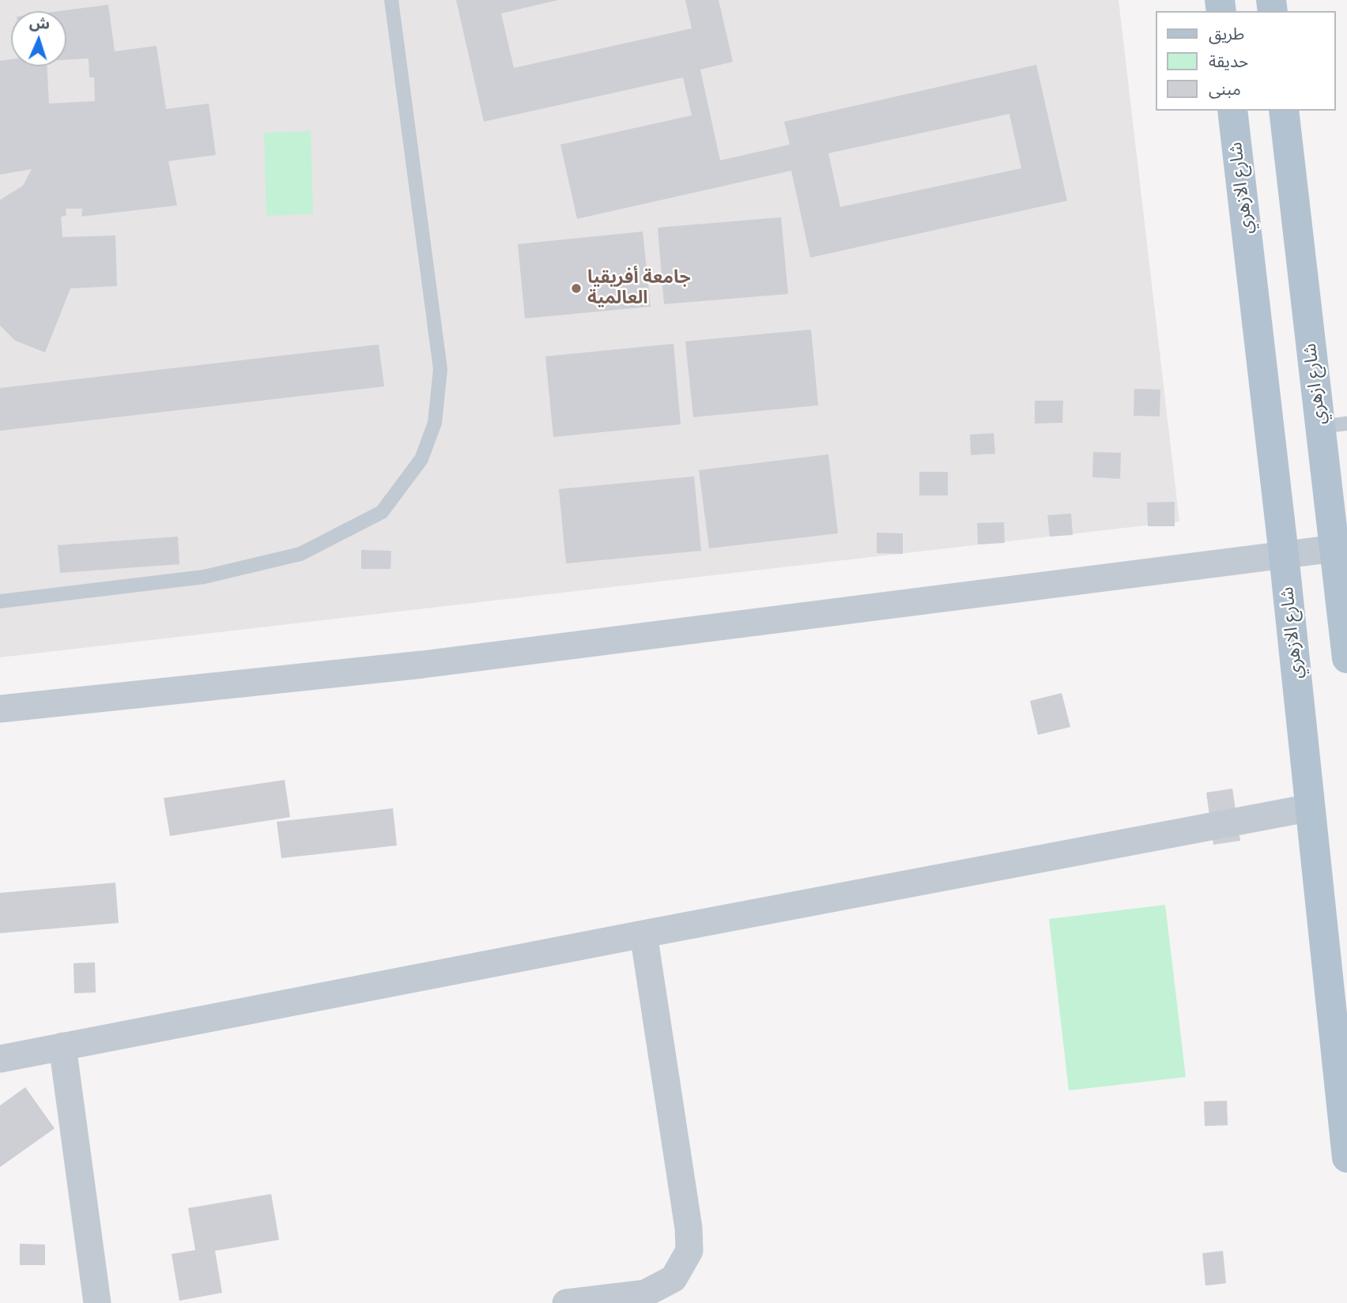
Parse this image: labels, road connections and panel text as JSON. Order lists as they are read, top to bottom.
{
  "streets": {
    "main road": ["شارع الازهري", "شارع ازهري"]
  },
  "places": ["جامعة أفريقيا العالمية"],
  "legend": ["طريق", "حديقة", "مبنى"],
  "north": "top"
}
